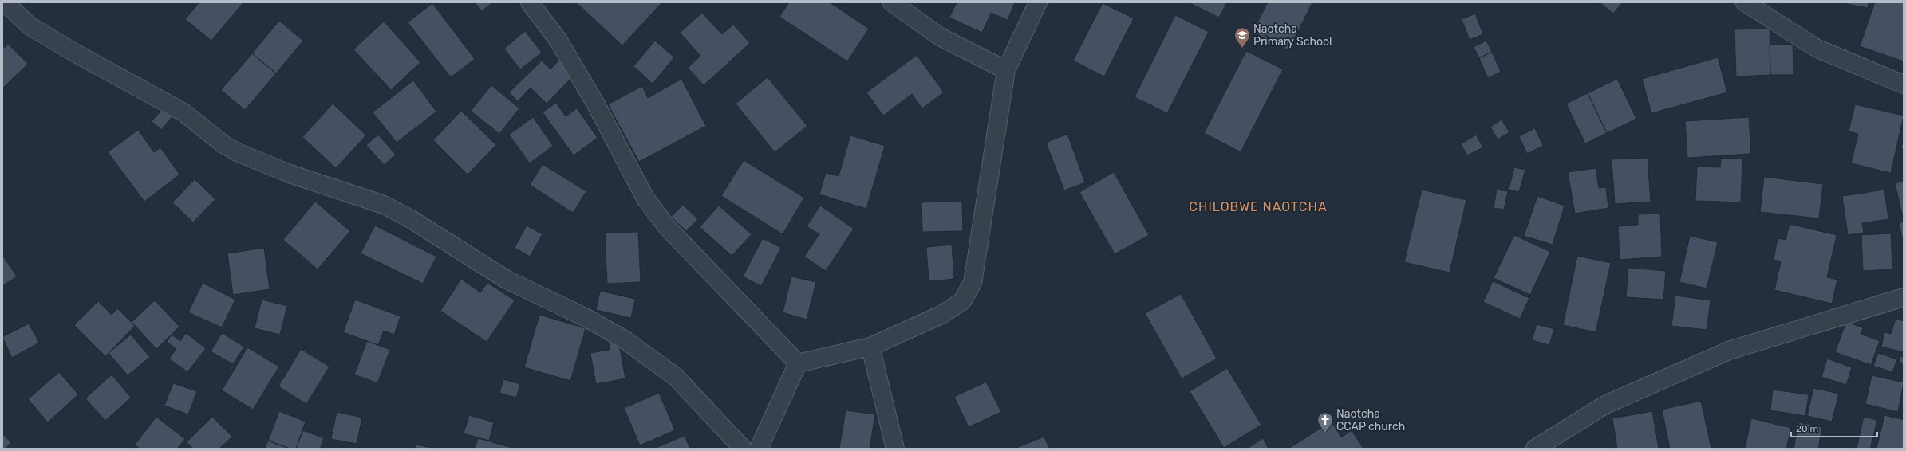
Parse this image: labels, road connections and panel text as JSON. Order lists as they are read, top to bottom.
{
  "districts": ["CHILOBWE NAOTCHA"],
  "places": {
    "school or university": ["Naotcha Primary School"],
    "church": ["Naotcha CCAP church"]
  },
  "scale_bar": "20 m"
}
